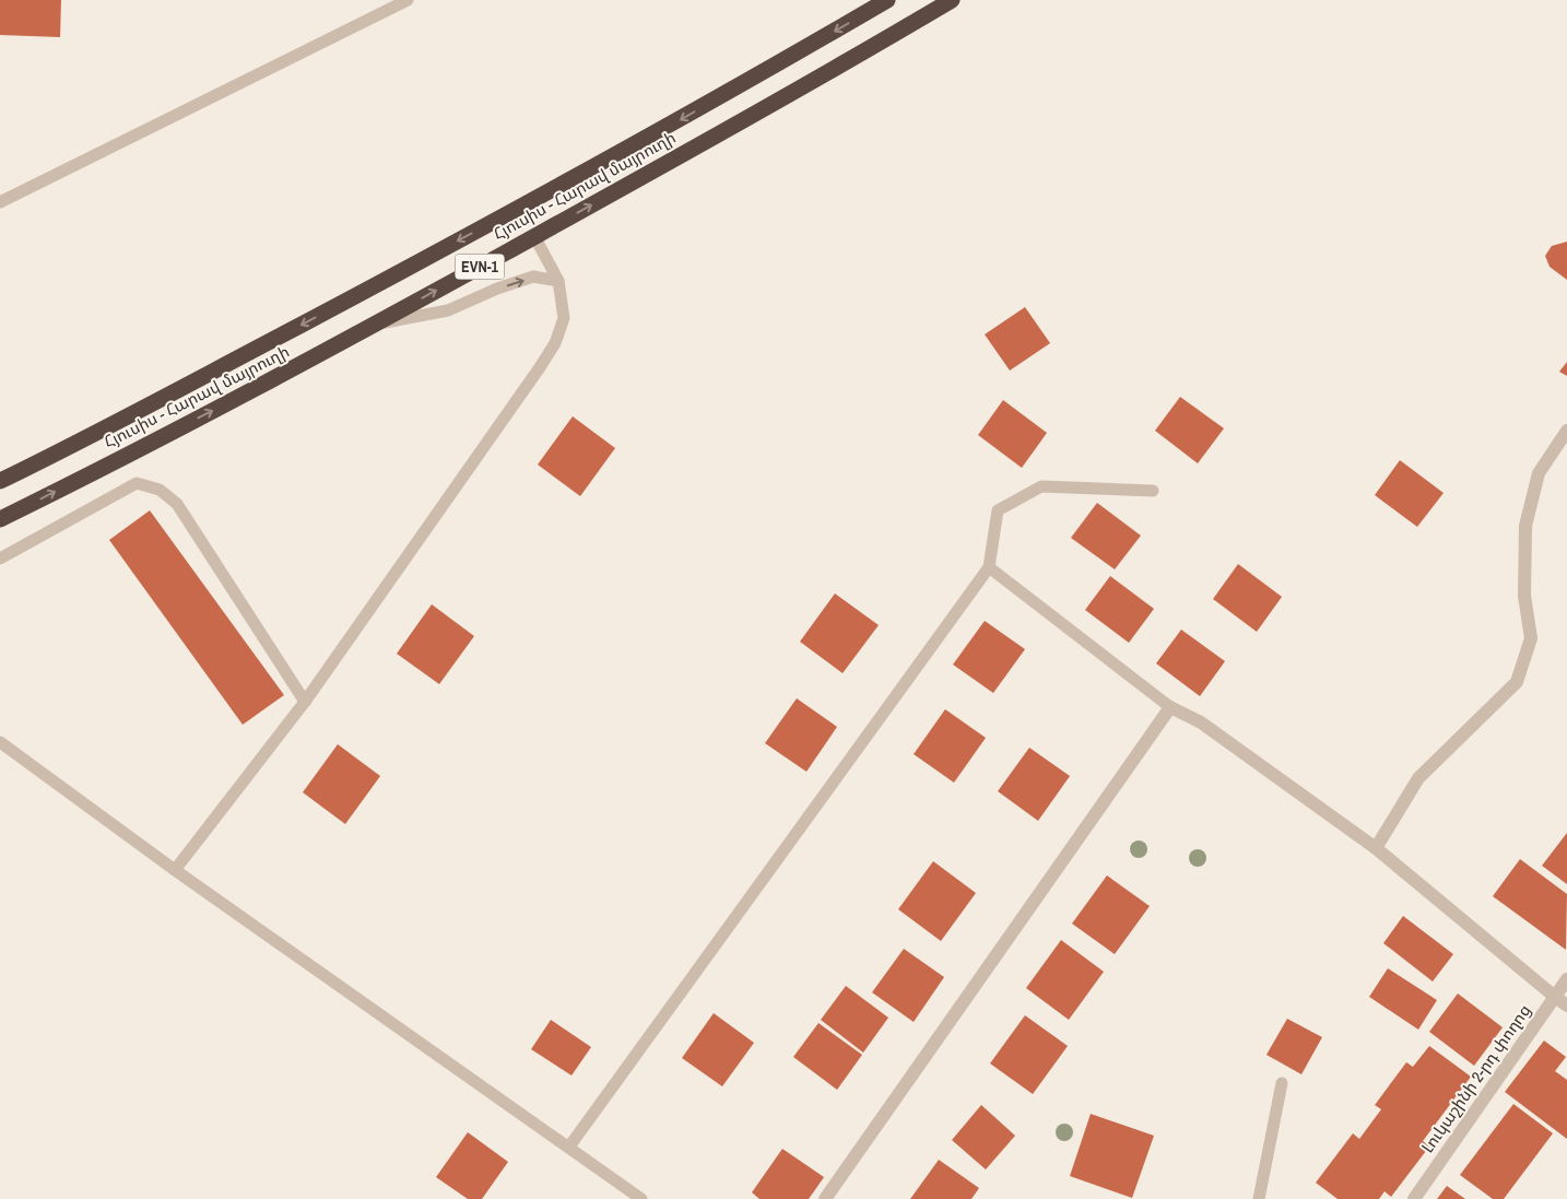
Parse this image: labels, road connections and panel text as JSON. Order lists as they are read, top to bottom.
{
  "streets": {
    "highway": ["Հյուսիս - Հարավ մայրուղի", "EVN-1"],
    "street": ["Լուկաշինի 2-րդ փողոց"]
  }
}
